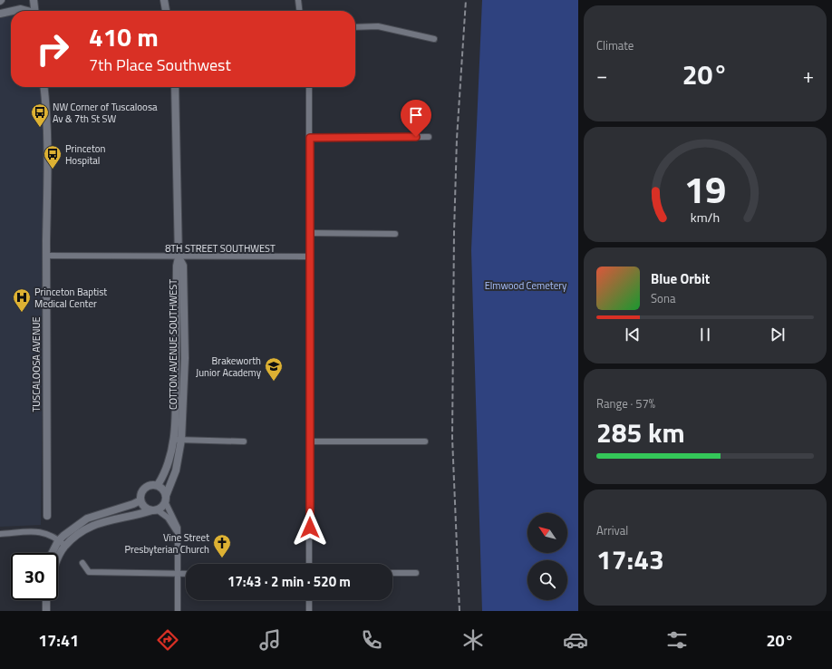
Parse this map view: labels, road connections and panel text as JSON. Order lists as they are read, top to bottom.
{
  "streets": {
    "street": ["8TH STREET SOUTHWEST", "COTTON AVENUE SOUTHWEST", "TUSCALOOSA AVENUE"]
  },
  "crossings": [
    ["8TH STREET SOUTHWEST", "COTTON AVENUE SOUTHWEST"],
    ["8TH STREET SOUTHWEST", "TUSCALOOSA AVENUE"]
  ],
  "parks": ["Elmwood Cemetery"],
  "places": {
    "bus stop": ["NW Corner of Tuscaloosa Av & 7th St SW", "Princeton Hospital"],
    "hospital": ["Princeton Baptist Medical Center"],
    "school or university": ["Brakeworth Junior Academy"],
    "church": ["Vine Street Presbyterian Church"]
  },
  "north": "top left",
  "page": {
    "tile": [
      "Climate",
      ["Range · 57%", "285 km"],
      ["Arrival", "17:43"]
    ],
    "turn": ["410 m", "7th Place Southwest"],
    "heat": ["−", "20°", "+"],
    "song": ["Blue Orbit", "Sona"],
    "limit": "30",
    "trip": "17:43 · 2 min · 520 m",
    "tabs": ["17:41", "20°"],
    "gauge": ["19", "km/h"]
  }
}
